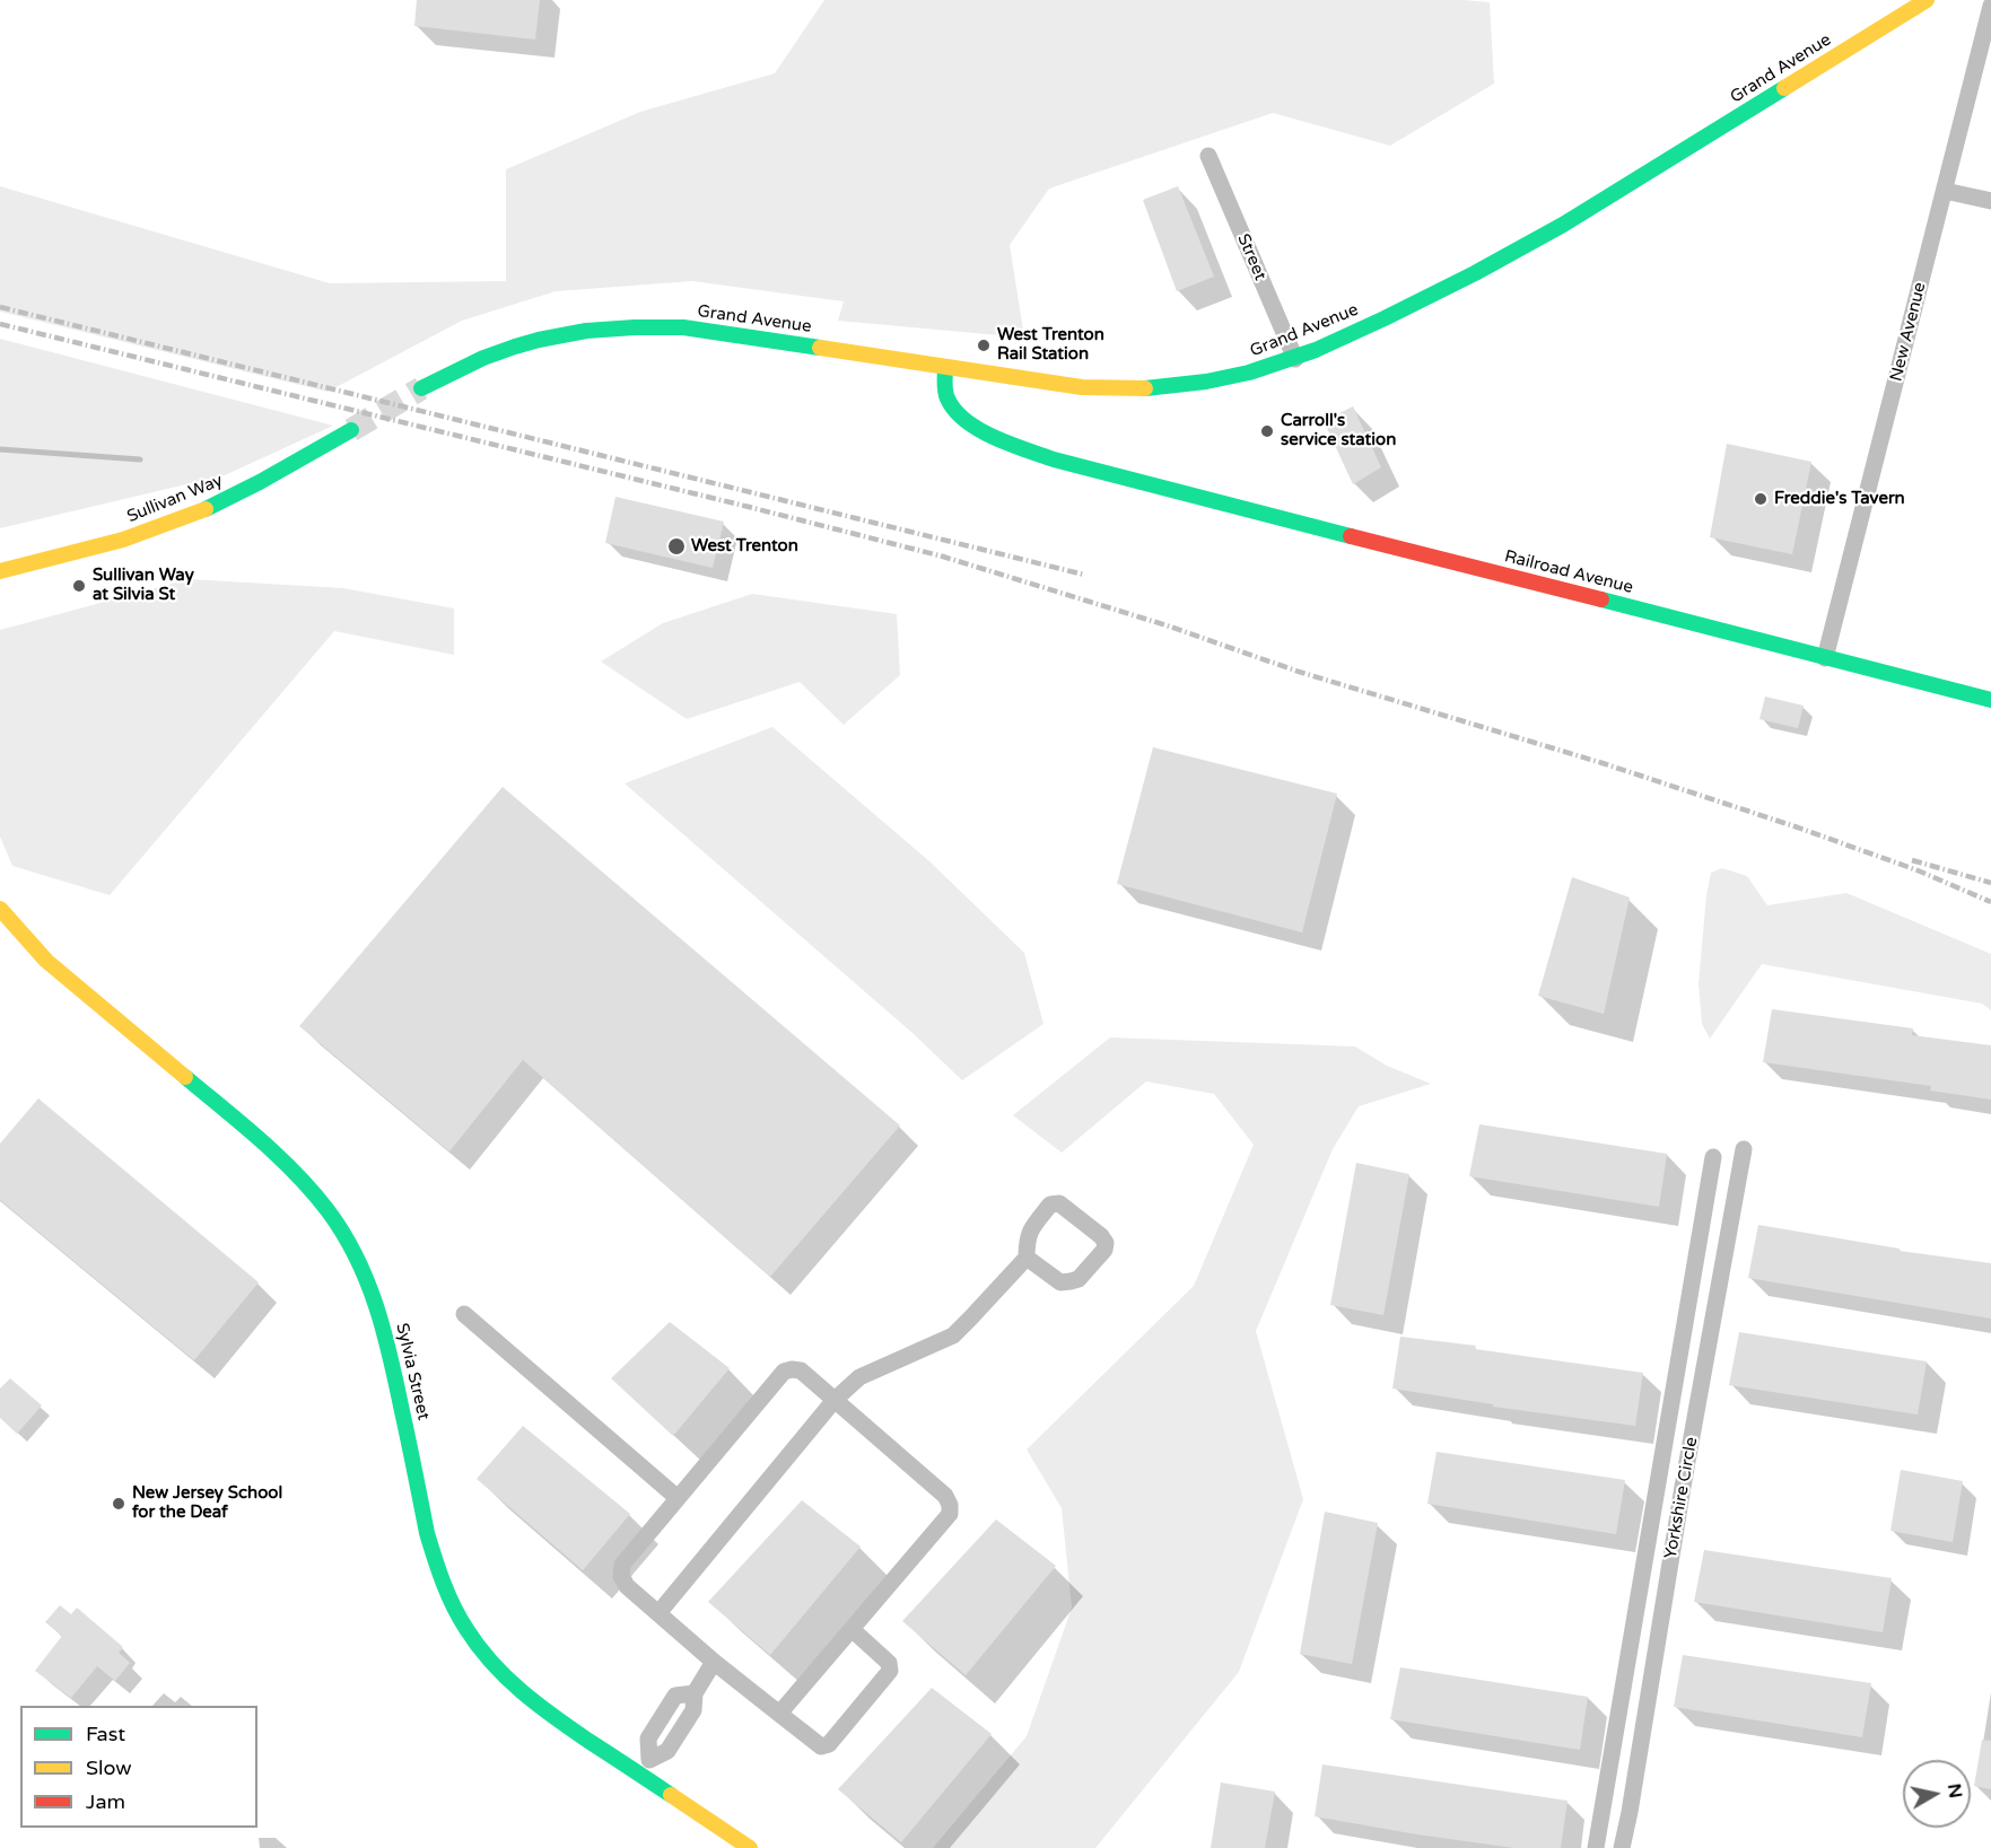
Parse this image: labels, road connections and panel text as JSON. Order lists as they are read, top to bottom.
{
  "streets": {
    "main road": [
      "Grand Avenue",
      "Sullivan Way",
      "Railroad Avenue",
      "Sylvia Street"
    ],
    "street": ["Street", "New Avenue", "Yorkshire Circle"]
  },
  "crossings": [
    ["Grand Avenue", "Street"],
    ["Grand Avenue", "Railroad Avenue"],
    ["New Avenue", "Railroad Avenue"]
  ],
  "places": [
    "West Trenton Rail Station",
    "Carroll's service station",
    "Freddie's Tavern",
    "West Trenton",
    "Sullivan Way at Silvia St",
    "New Jersey School for the Deaf"
  ],
  "legend": ["Fast", "Slow", "Jam"],
  "north": "right"
}
